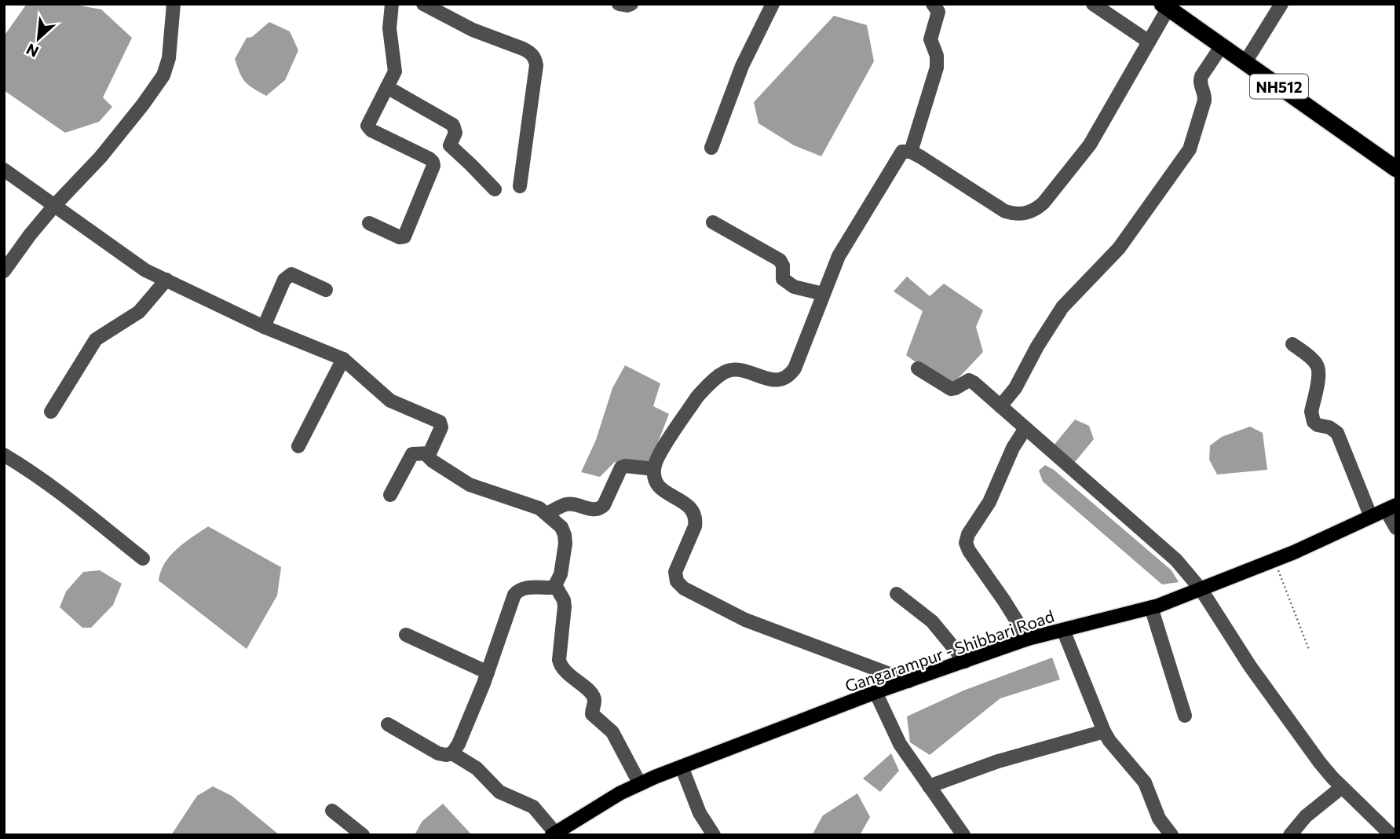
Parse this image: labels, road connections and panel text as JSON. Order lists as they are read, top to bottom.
{
  "streets": {
    "highway": ["NH512"],
    "main road": ["Gangarampur - Shibbari Road"]
  },
  "north": "bottom left"
}
